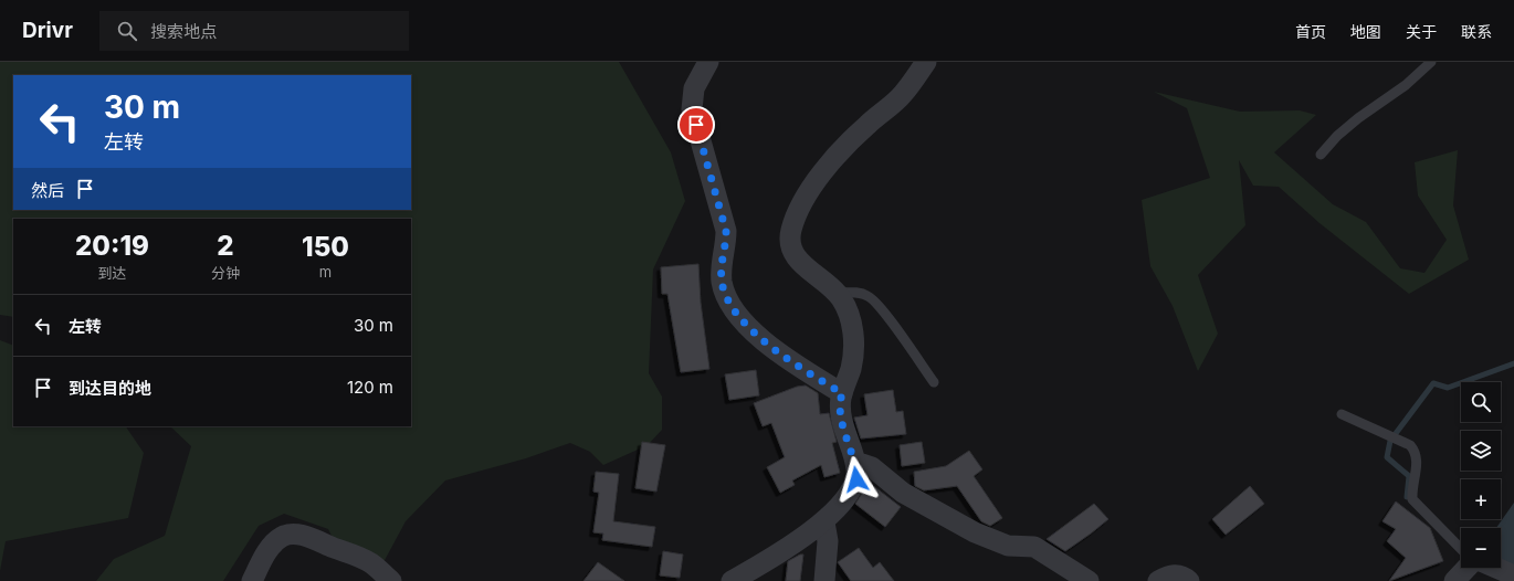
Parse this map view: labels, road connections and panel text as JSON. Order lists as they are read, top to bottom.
{
  "page": {
    "header": "Drivr",
    "search": "搜索地点",
    "nav": [
      "首页",
      "地图",
      "关于",
      "联系"
    ],
    "turn": ["30 m", "左转"],
    "then": "然后",
    "eta": [
      "20:19",
      "到达",
      "2",
      "分钟",
      "150",
      "m"
    ],
    "list": [
      {
        "name": "左转",
        "value": "30 m"
      },
      {
        "name": "到达目的地",
        "value": "120 m"
      }
    ],
    "map_buttons": ["+", "−"]
  }
}
